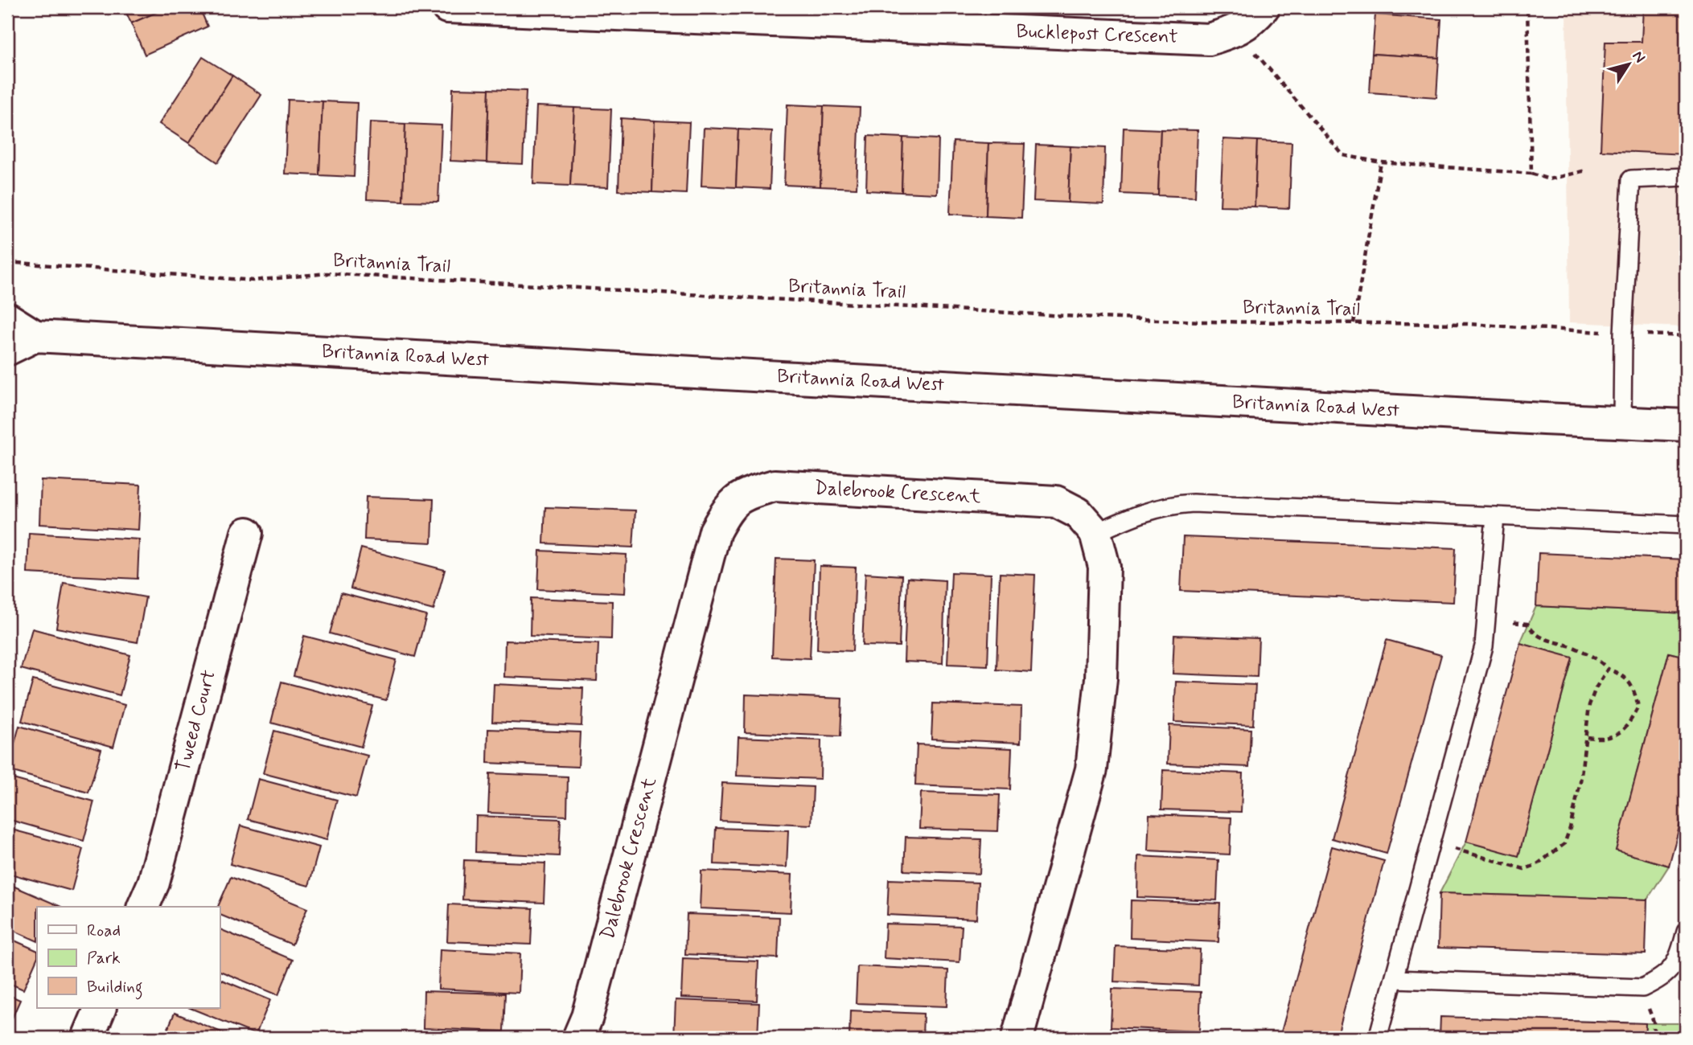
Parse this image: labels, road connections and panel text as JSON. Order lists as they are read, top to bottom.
{
  "streets": {
    "street": [
      "Bucklepost Crescent",
      "Britannia Road West",
      "Dalebrook Crescent",
      "Tweed Court"
    ],
    "path": ["Britannia Trail"]
  },
  "legend": ["Road", "Park", "Building"],
  "north": "top right"
}
